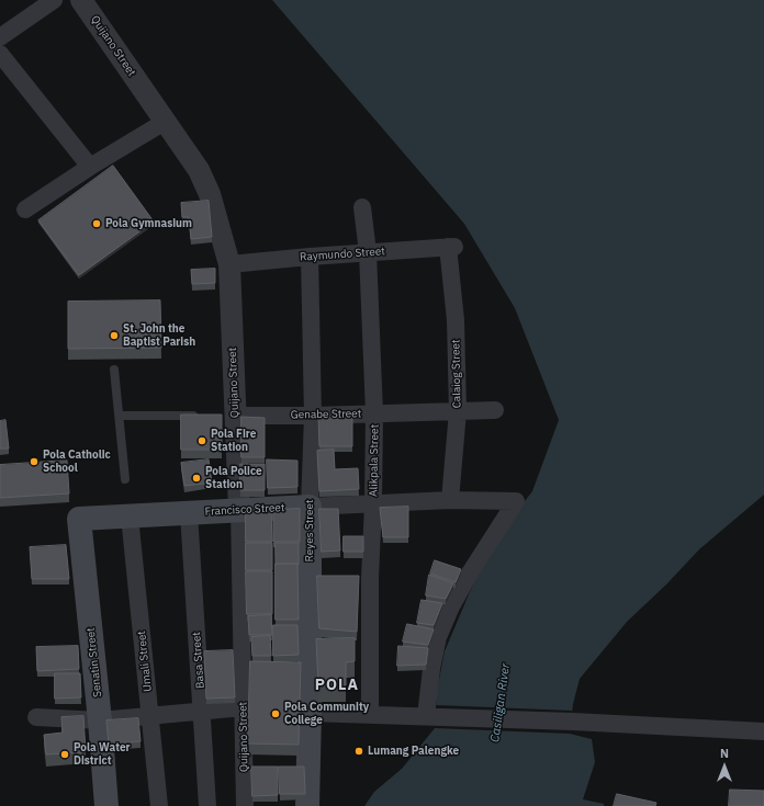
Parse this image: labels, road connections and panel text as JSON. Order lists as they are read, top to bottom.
{
  "streets": {
    "main road": ["Francisco Street", "Reyes Street", "Senatin Street"],
    "street": [
      "Quijano Street",
      "Raymundo Street",
      "Calaiog Street",
      "Genabe Street",
      "Alikpala Street",
      "Basa Street",
      "Umali Street"
    ]
  },
  "crossings": [
    ["Quijano Street", "Raymundo Street"],
    ["Quijano Street", "Genabe Street"],
    ["Quijano Street", "Francisco Street"],
    ["Raymundo Street", "Calaiog Street"],
    ["Raymundo Street", "Alikpala Street"],
    ["Raymundo Street", "Reyes Street"],
    ["Calaiog Street", "Genabe Street"],
    ["Calaiog Street", "Francisco Street"],
    ["Genabe Street", "Alikpala Street"],
    ["Genabe Street", "Reyes Street"],
    ["Alikpala Street", "Francisco Street"],
    ["Francisco Street", "Reyes Street"],
    ["Francisco Street", "Basa Street"],
    ["Francisco Street", "Umali Street"],
    ["Francisco Street", "Senatin Street"]
  ],
  "districts": ["POLA"],
  "water": ["Casiligan River"],
  "places": [
    "Pola Gymnasium",
    "St. John the Baptist Parish",
    "Pola Fire Station",
    "Pola Catholic School",
    "Pola Police Station",
    "Pola Community College",
    "Lumang Palengke",
    "Pola Water District"
  ],
  "north": "top"
}
